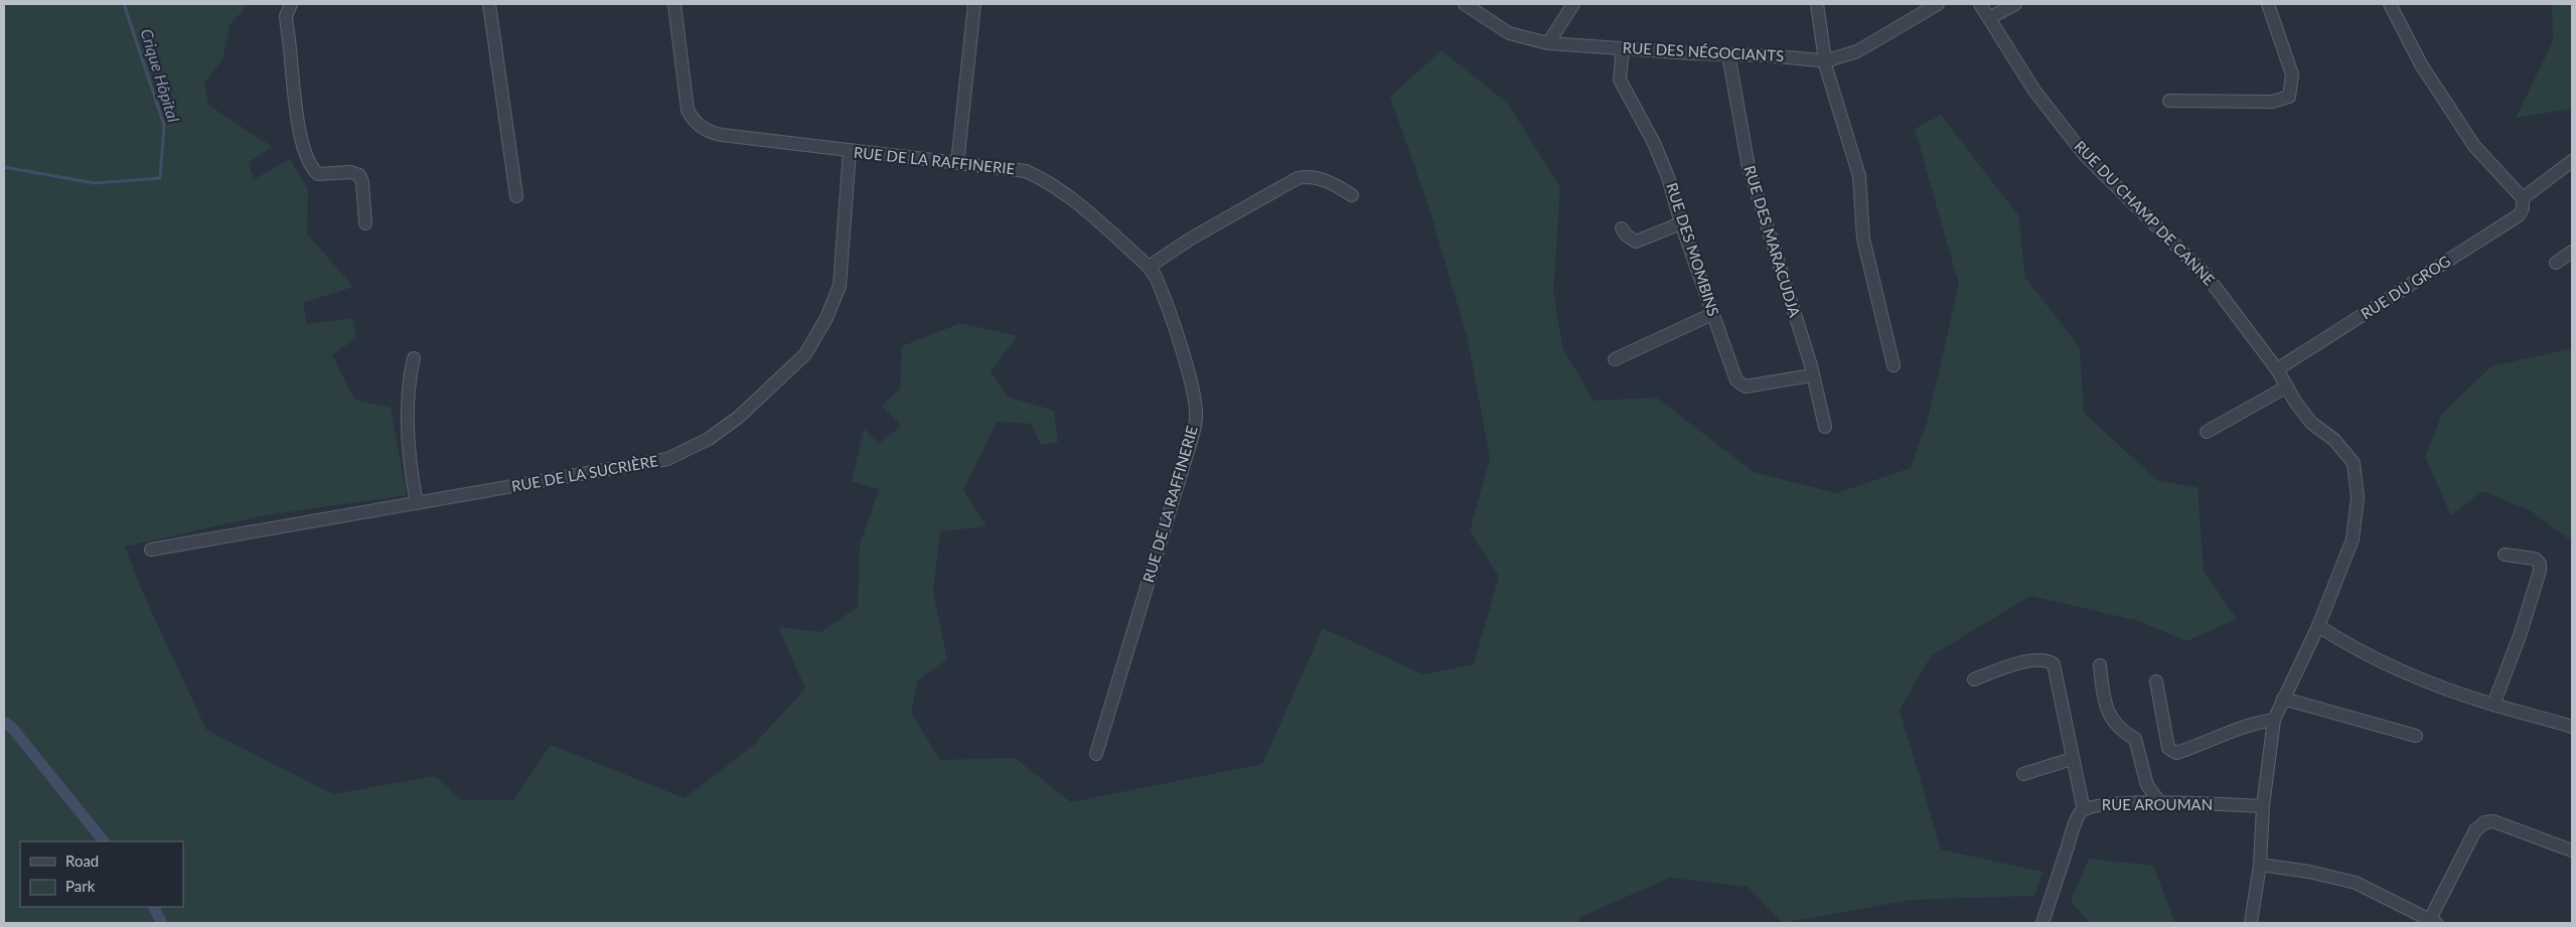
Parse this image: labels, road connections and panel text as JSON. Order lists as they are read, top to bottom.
{
  "streets": {
    "street": [
      "RUE DES NÉGOCIANTS",
      "RUE DE LA RAFFINERIE",
      "RUE DU CHAMP DE CANNE",
      "RUE DES MARACUDJA",
      "RUE DES MOMBINS",
      "RUE DU GROG",
      "RUE DE LA SUCRIÈRE",
      "RUE AROUMAN"
    ]
  },
  "crossings": [
    ["RUE DES NÉGOCIANTS", "RUE DES MARACUDJA"],
    ["RUE DES NÉGOCIANTS", "RUE DES MOMBINS"],
    ["RUE DE LA RAFFINERIE", "RUE DE LA SUCRIÈRE"],
    ["RUE DU CHAMP DE CANNE", "RUE DU GROG"],
    ["RUE DU CHAMP DE CANNE", "RUE AROUMAN"],
    ["RUE DES MARACUDJA", "RUE DES MOMBINS"]
  ],
  "water": ["Crique Hôpital"],
  "legend": ["Road", "Park"]
}
